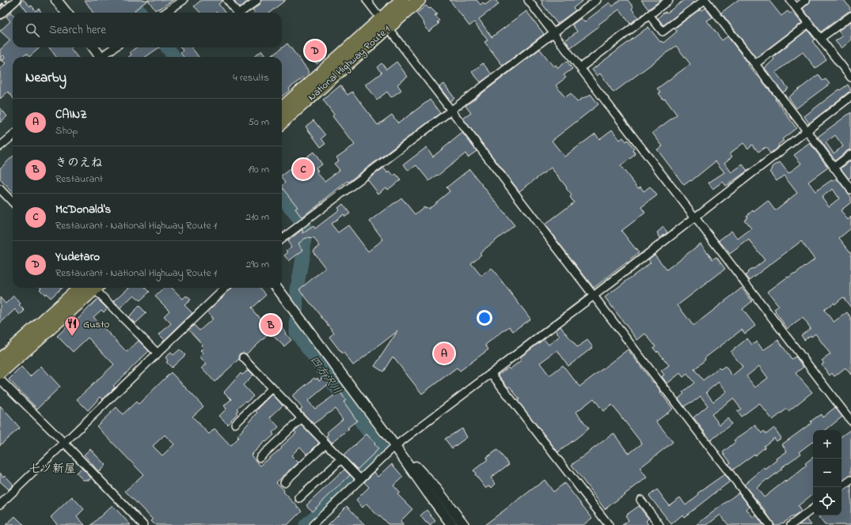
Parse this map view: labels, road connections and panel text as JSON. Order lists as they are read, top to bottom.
{
  "streets": {
    "highway": ["National Highway Route 1"]
  },
  "districts": ["七ツ新屋"],
  "water": ["四方沢川"],
  "places": {
    "restaurant": ["Gusto"]
  },
  "page": {
    "search": "Search here",
    "pins": [
      "D",
      "C",
      "B",
      "A"
    ],
    "heading": ["Nearby", "4 results"],
    "list": [
      {
        "mark": "A",
        "name": "CAINZ",
        "note": "Shop",
        "value": "50 m"
      },
      {
        "mark": "B",
        "name": "きのえね",
        "note": "Restaurant",
        "value": "190 m"
      },
      {
        "mark": "C",
        "name": "McDonald's",
        "note": "Restaurant · National Highway Route 1",
        "value": "210 m"
      },
      {
        "mark": "D",
        "name": "Yudetaro",
        "note": "Restaurant · National Highway Route 1",
        "value": "290 m"
      }
    ],
    "map_buttons": ["+", "−"]
  }
}
